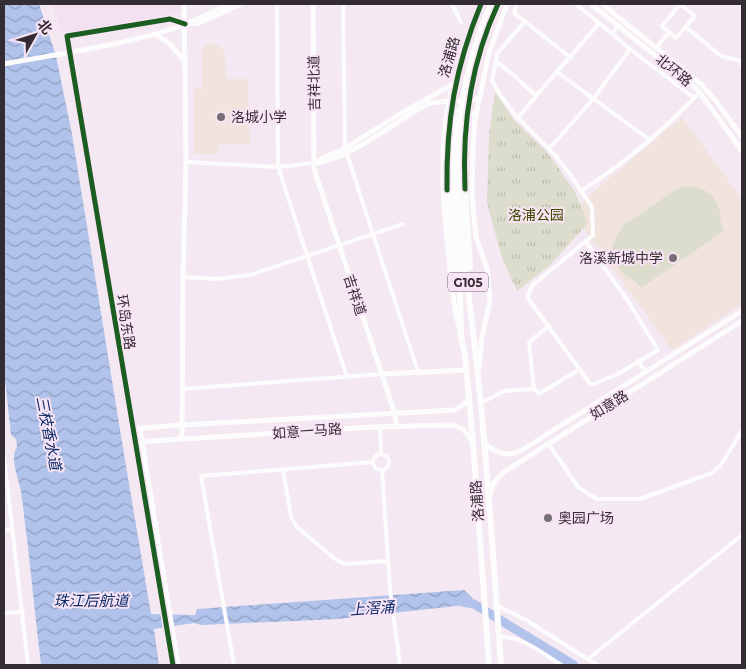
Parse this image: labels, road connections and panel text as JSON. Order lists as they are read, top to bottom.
{
  "streets": {
    "highway": ["洛浦路"],
    "main road": [
      "北环路",
      "吉祥北道",
      "吉祥道",
      "环岛东路",
      "如意路",
      "如意一马路"
    ]
  },
  "crossings": [
    ["洛浦路", "如意路"],
    ["洛浦路", "如意一马路"],
    ["吉祥北道", "吉祥道"],
    ["吉祥道", "如意一马路"],
    ["环岛东路", "如意一马路"]
  ],
  "water": ["三枝香水道", "珠江后航道", "上滘涌"],
  "parks": ["洛浦公园"],
  "places": ["洛城小学", "洛溪新城中学", "奥园广场"],
  "north": "top right"
}
